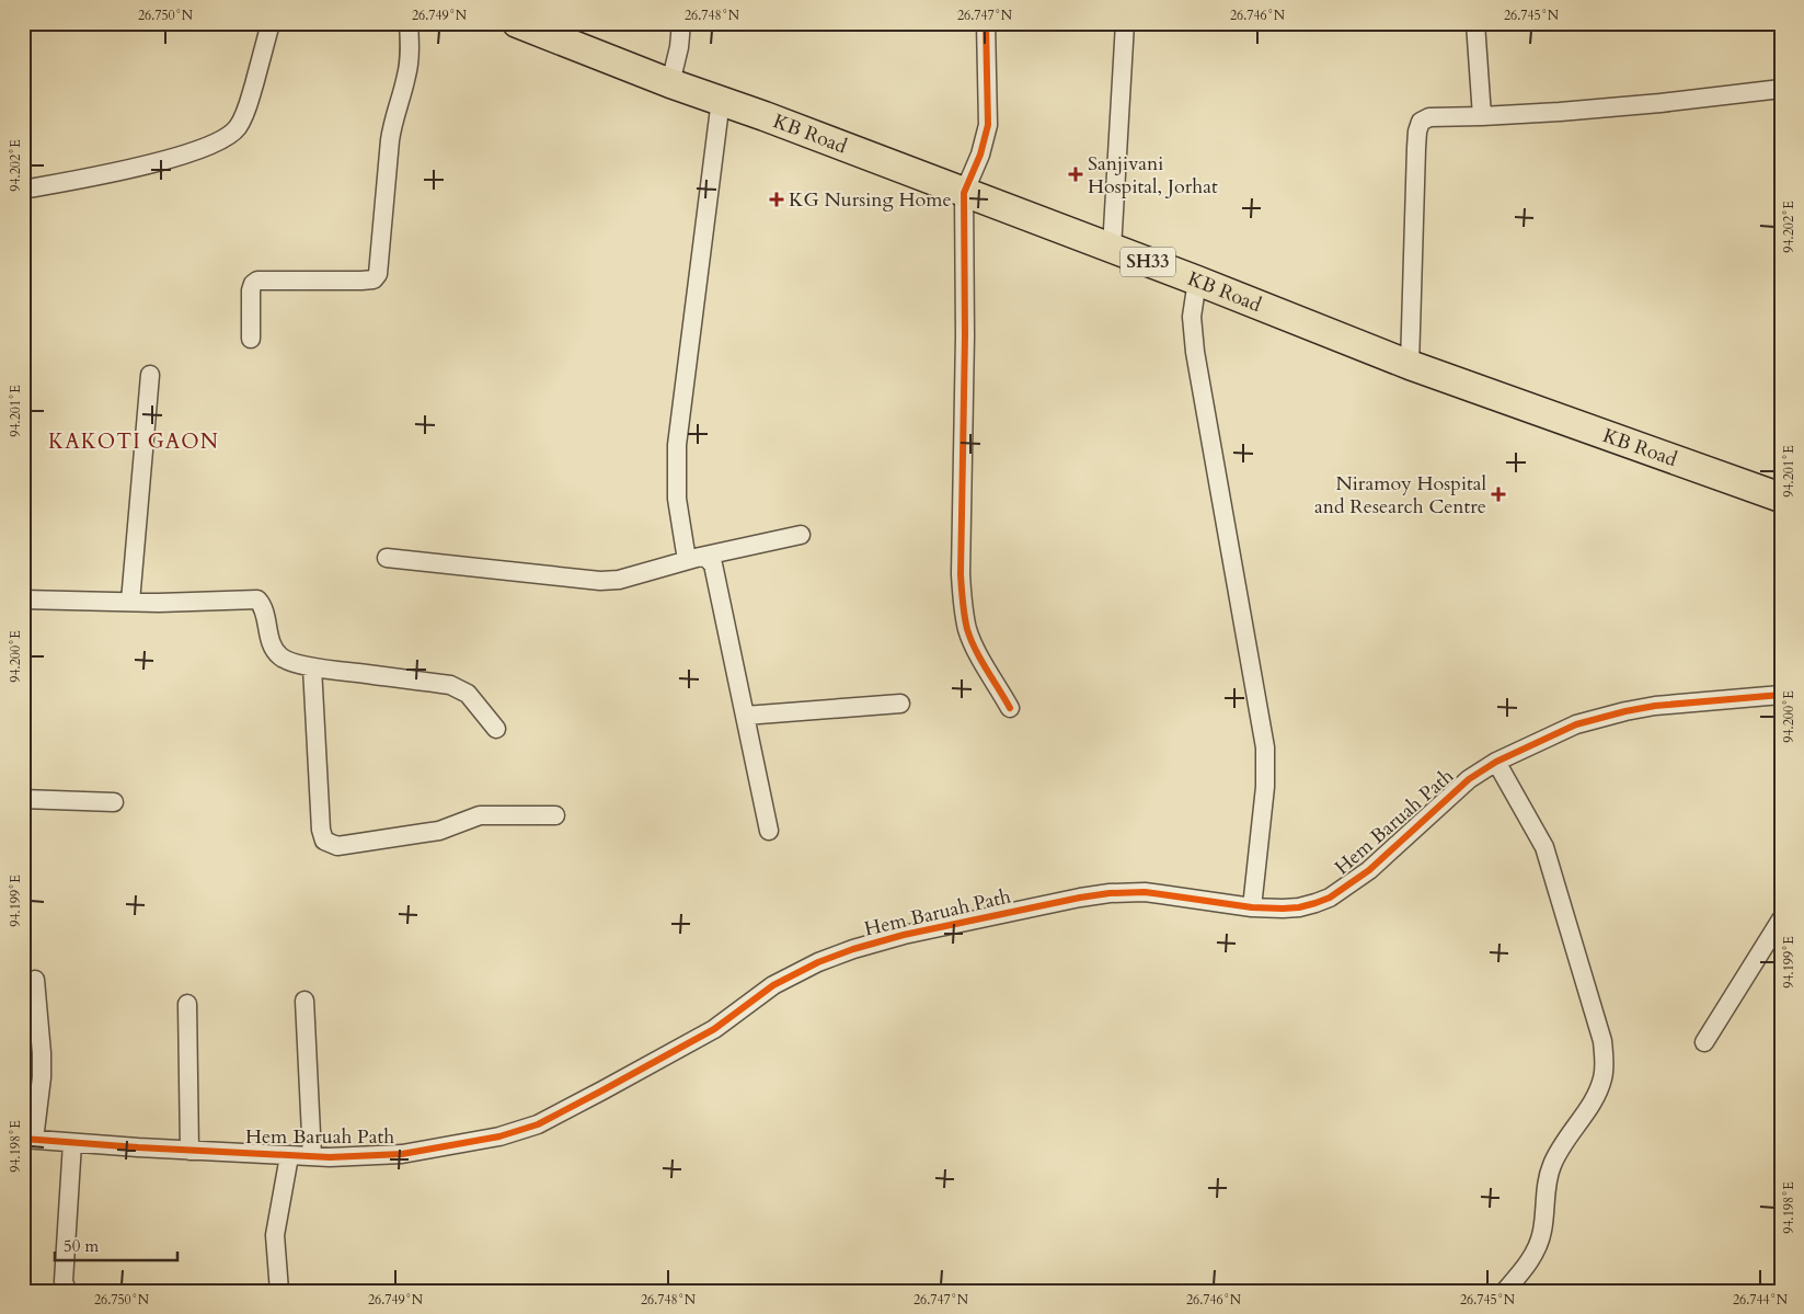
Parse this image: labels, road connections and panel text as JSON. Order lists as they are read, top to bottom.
{
  "streets": {
    "main road": ["KB Road", "SH33"],
    "street": ["Hem Baruah Path"]
  },
  "districts": ["KAKOTI GAON"],
  "places": {
    "health": ["Sanjivani Hospital, Jorhat", "KG Nursing Home", "Niramoy Hospital and Research Centre"]
  },
  "scale_bar": "50 m",
  "coordinates": [
    "26.750°N",
    "26.749°N",
    "26.748°N",
    "26.747°N",
    "26.746°N",
    "26.745°N",
    "94.202°E",
    "94.201°E",
    "94.200°E",
    "94.199°E",
    "94.198°E",
    "26.744°N"
  ]
}
